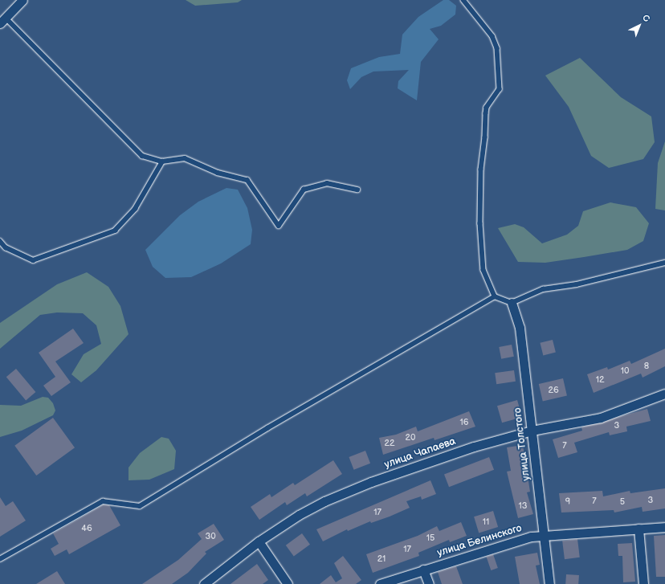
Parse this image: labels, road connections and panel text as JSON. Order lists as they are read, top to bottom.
{
  "streets": {
    "street": ["улица Толстого", "улица Чапаева", "улица Белинского"]
  },
  "crossings": [
    ["улица Толстого", "улица Чапаева"],
    ["улица Толстого", "улица Белинского"]
  ],
  "house_numbers": [
    "8",
    "10",
    "12",
    "26",
    "16",
    "3",
    "20",
    "22",
    "7",
    "3",
    "7",
    "9",
    "5",
    "13",
    "17",
    "11",
    "46",
    "30",
    "15",
    "17",
    "21"
  ],
  "north": "top right"
}
